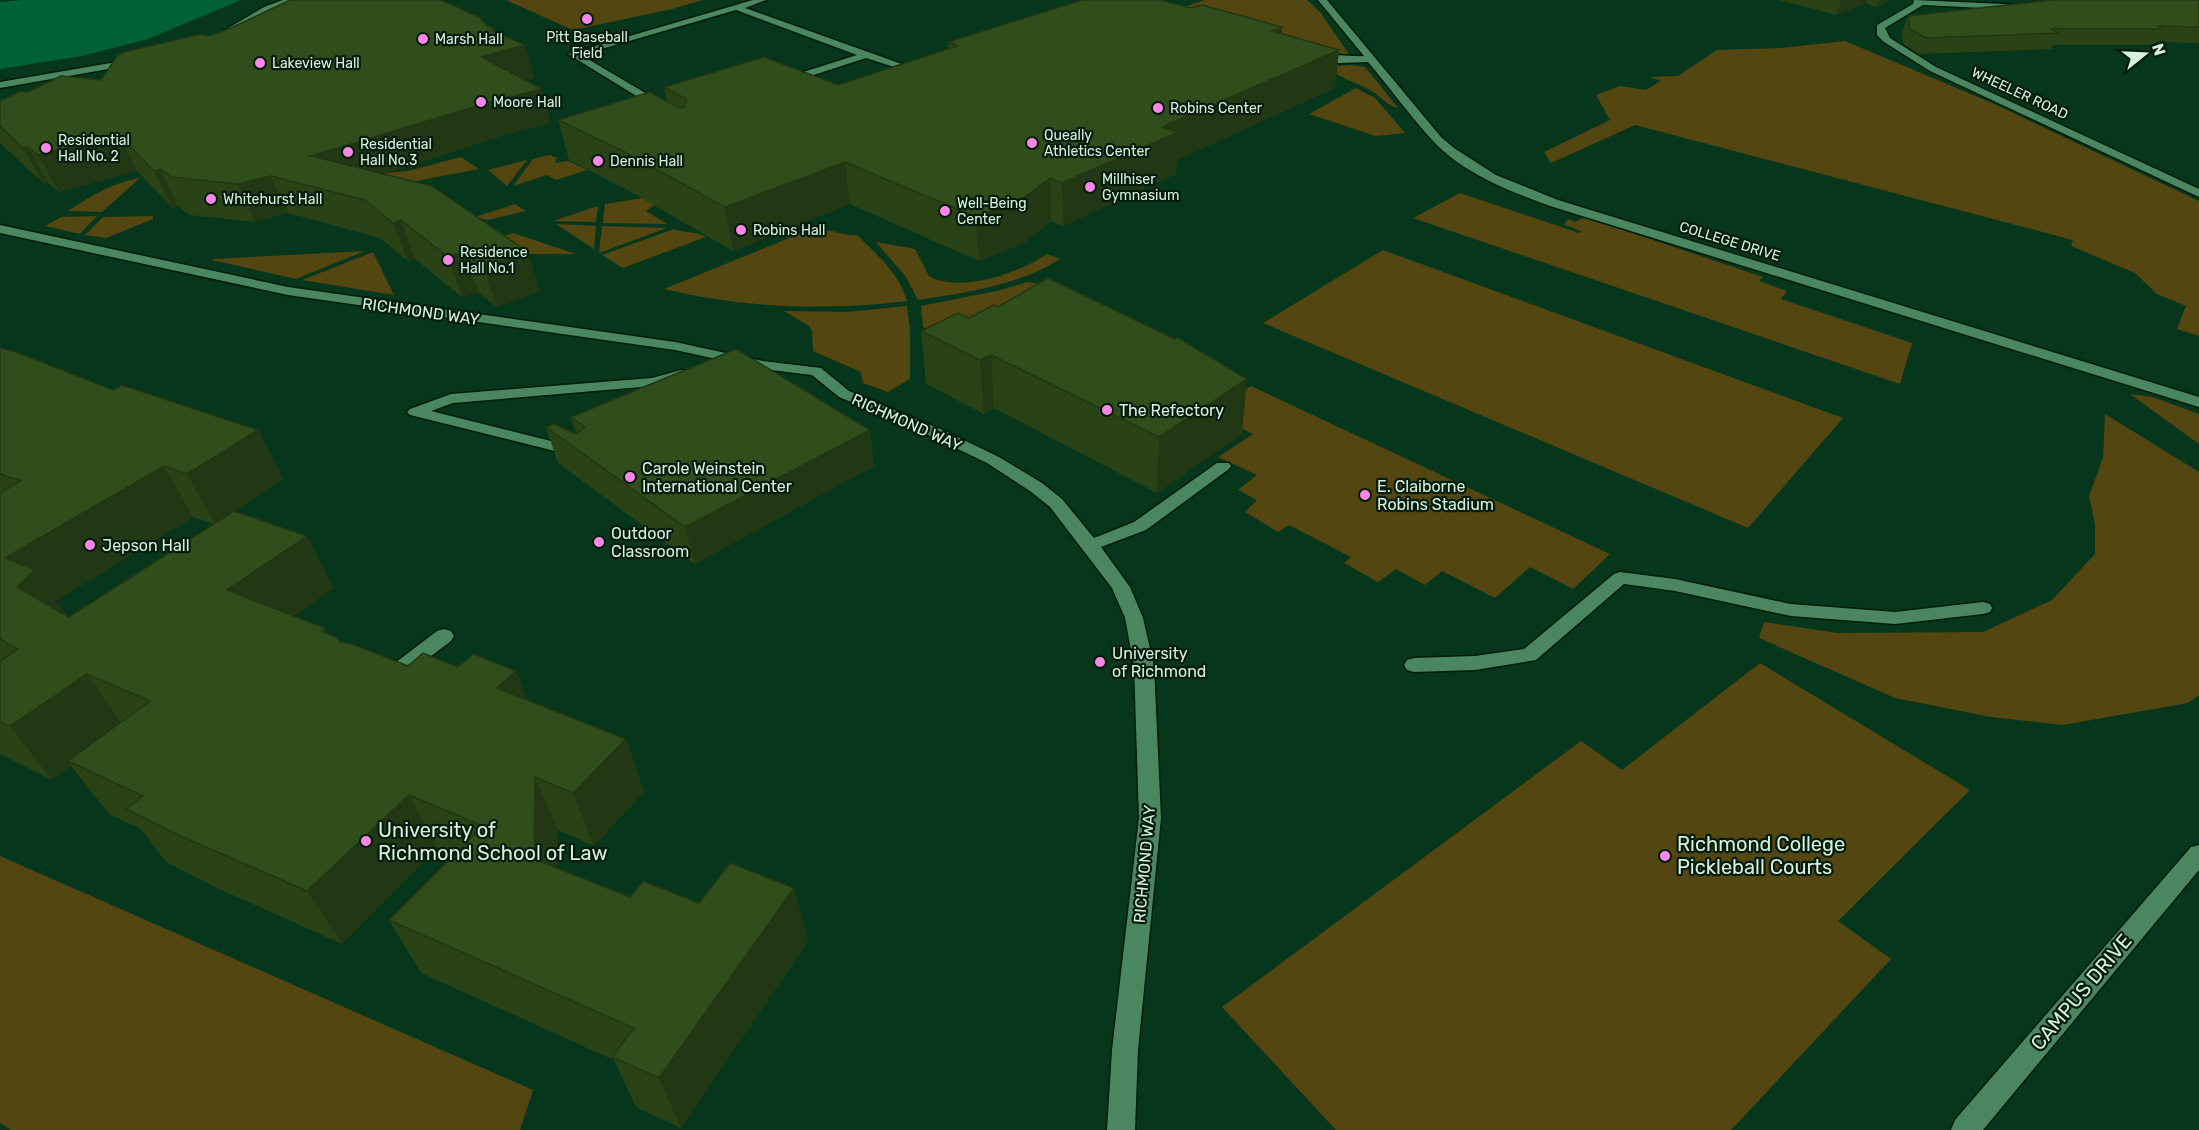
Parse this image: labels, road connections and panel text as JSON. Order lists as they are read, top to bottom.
{
  "streets": {
    "street": [
      "WHEELER ROAD",
      "COLLEGE DRIVE",
      "RICHMOND WAY",
      "CAMPUS DRIVE"
    ]
  },
  "places": [
    "Pitt Baseball Field",
    "Marsh Hall",
    "Lakeview Hall",
    "Moore Hall",
    "Robins Center",
    "Queally Athletics Center",
    "Residential Hall No. 2",
    "Residential Hall No.3",
    "Dennis Hall",
    "Millhiser Gymnasium",
    "Whitehurst Hall",
    "Well-Being Center",
    "Robins Hall",
    "Residence Hall No.1",
    "The Refectory",
    "Carole Weinstein International Center",
    "E. Claiborne Robins Stadium",
    "Outdoor Classroom",
    "Jepson Hall",
    "University of Richmond",
    "University of Richmond School of Law",
    "Richmond College Pickleball Courts"
  ],
  "north": "right"
}
